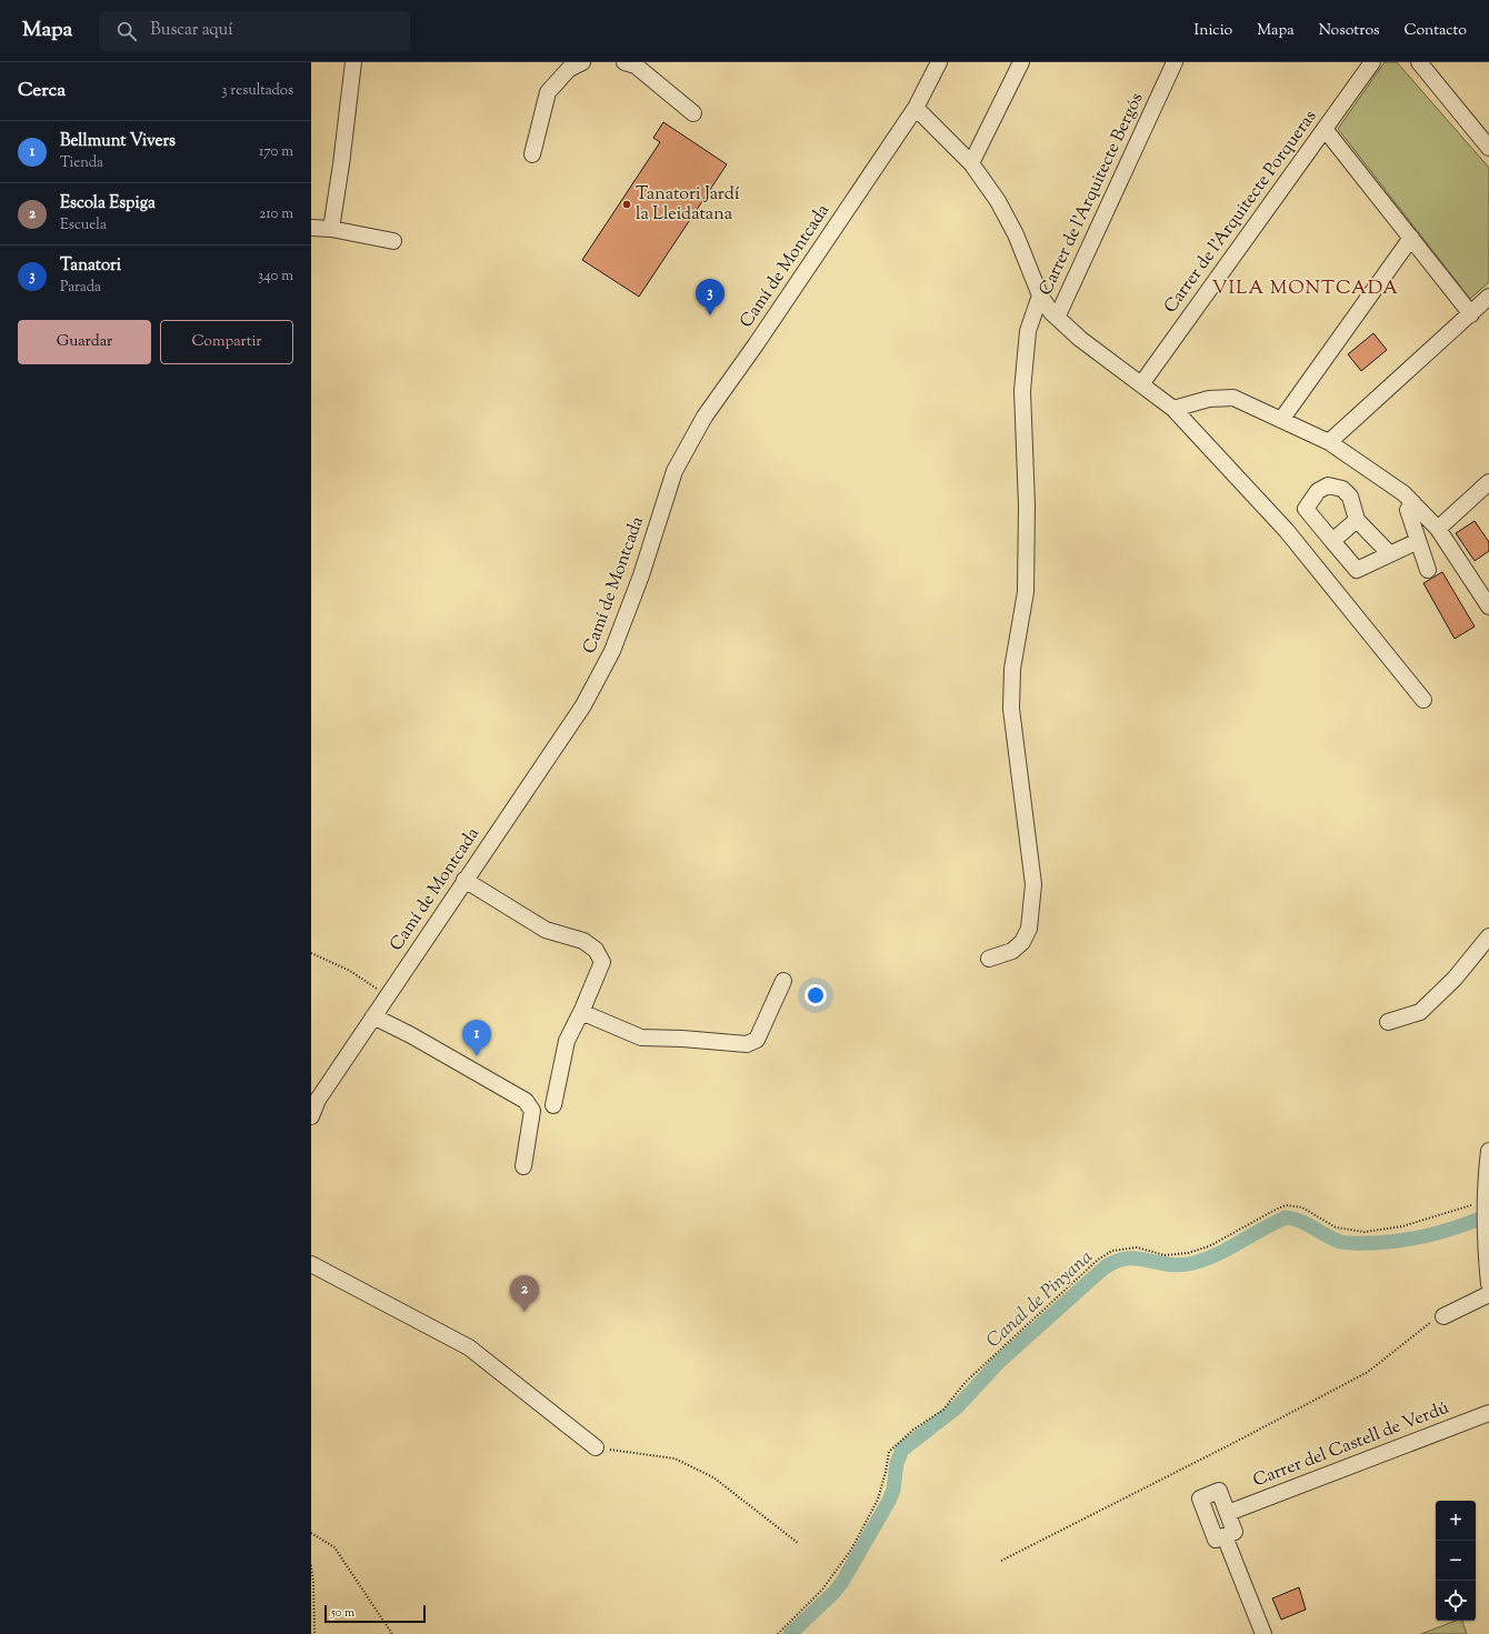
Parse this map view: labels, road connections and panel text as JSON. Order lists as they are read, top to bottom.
{
  "streets": {
    "street": [
      "Carrer de l'Arquitecte Bergós",
      "Carrer de l'Arquitecte Porqueras",
      "Camí de Montcada",
      "Carrer del Castell de Verdú"
    ]
  },
  "districts": ["VILA MONTCADA"],
  "water": ["Canal de Pinyana"],
  "places": ["Tanatori Jardí la Lleidatana"],
  "scale_bar": "50 m",
  "page": {
    "header": "Mapa",
    "search": "Buscar aquí",
    "nav": [
      "Inicio",
      "Mapa",
      "Nosotros",
      "Contacto"
    ],
    "heading": ["Cerca", "3 resultados"],
    "list": [
      {
        "mark": "1",
        "name": "Bellmunt Vivers",
        "note": "Tienda",
        "value": "170 m"
      },
      {
        "mark": "2",
        "name": "Escola Espiga",
        "note": "Escuela",
        "value": "210 m"
      },
      {
        "mark": "3",
        "name": "Tanatori",
        "note": "Parada",
        "value": "340 m"
      }
    ],
    "pins": ["3", "1", "2"],
    "buttons": ["Guardar", "Compartir"],
    "map_buttons": ["+", "−"],
    "scale": "50 m"
  }
}
